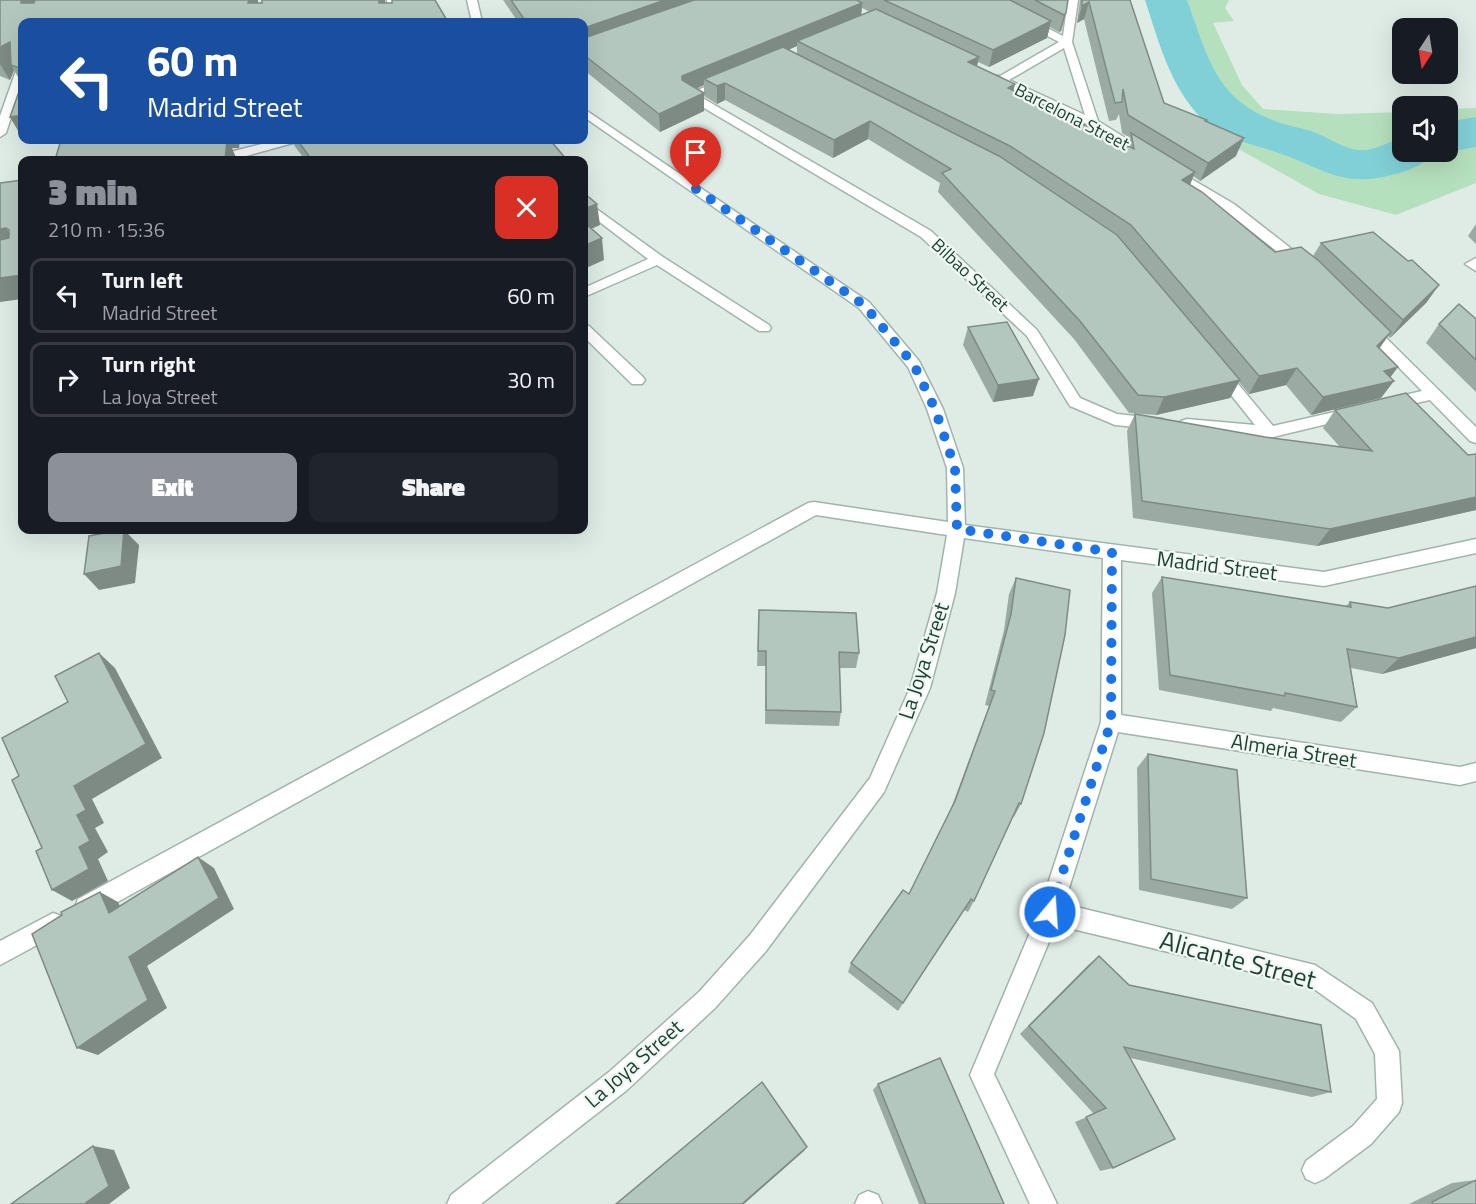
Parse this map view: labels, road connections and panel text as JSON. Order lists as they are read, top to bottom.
{
  "streets": {
    "street": [
      "Barcelona Street",
      "Bilbao Street",
      "Madrid Street",
      "La Joya Street",
      "Almeria Street",
      "Alicante Street"
    ]
  },
  "crossings": [
    ["Madrid Street", "La Joya Street"]
  ],
  "north": "bottom",
  "page": {
    "turn": ["60 m", "Madrid Street"],
    "heading": ["3 min", "210 m · 15:36"],
    "list": [
      {
        "name": "Turn left",
        "note": "Madrid Street",
        "value": "60 m"
      },
      {
        "name": "Turn right",
        "note": "La Joya Street",
        "value": "30 m"
      }
    ],
    "buttons": ["Exit", "Share"]
  }
}
